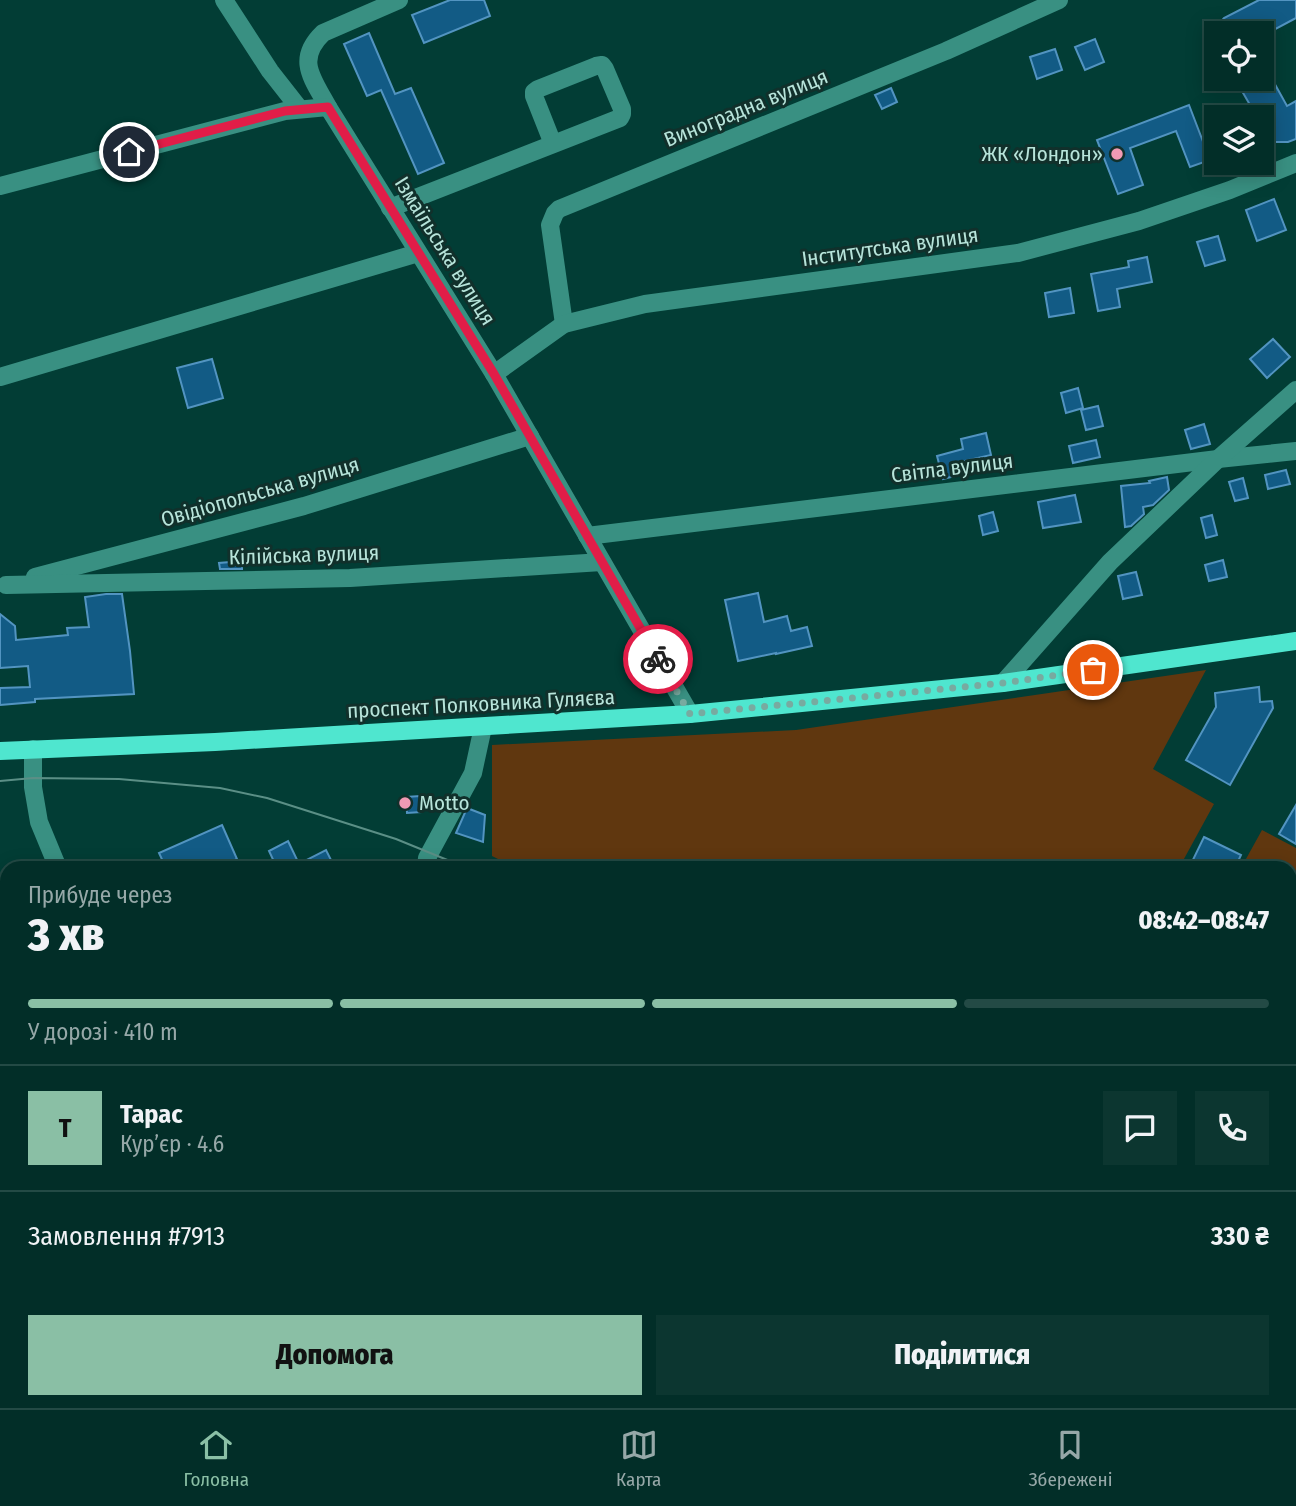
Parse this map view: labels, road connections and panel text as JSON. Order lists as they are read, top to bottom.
{
  "streets": {
    "main road": ["проспект Полковника Гуляєва"],
    "street": [
      "Виноградна вулиця",
      "Інститутська вулиця",
      "Ізмаїльська вулиця",
      "Світла вулиця",
      "Овідіопольська вулиця",
      "Кілійська вулиця"
    ]
  },
  "crossings": [
    ["Виноградна вулиця", "Інститутська вулиця"],
    ["Інститутська вулиця", "Ізмаїльська вулиця"],
    ["Ізмаїльська вулиця", "Світла вулиця"],
    ["Ізмаїльська вулиця", "Овідіопольська вулиця"],
    ["Ізмаїльська вулиця", "Кілійська вулиця"],
    ["Ізмаїльська вулиця", "проспект Полковника Гуляєва"],
    ["Овідіопольська вулиця", "Кілійська вулиця"]
  ],
  "places": ["ЖК «Лондон»", "Motto"],
  "page": {
    "heading": ["3 хв", "Прибуде через", "08:42–08:47"],
    "panel": [
      "Тарас",
      "Кур’єр · 4.6",
      "Замовлення #7913",
      "330 ₴"
    ],
    "bar": "У дорозі · 410 m",
    "round": "Т",
    "buttons": ["Допомога", "Поділитися"],
    "tabs": ["Головна", "Карта", "Збережені"]
  }
}
